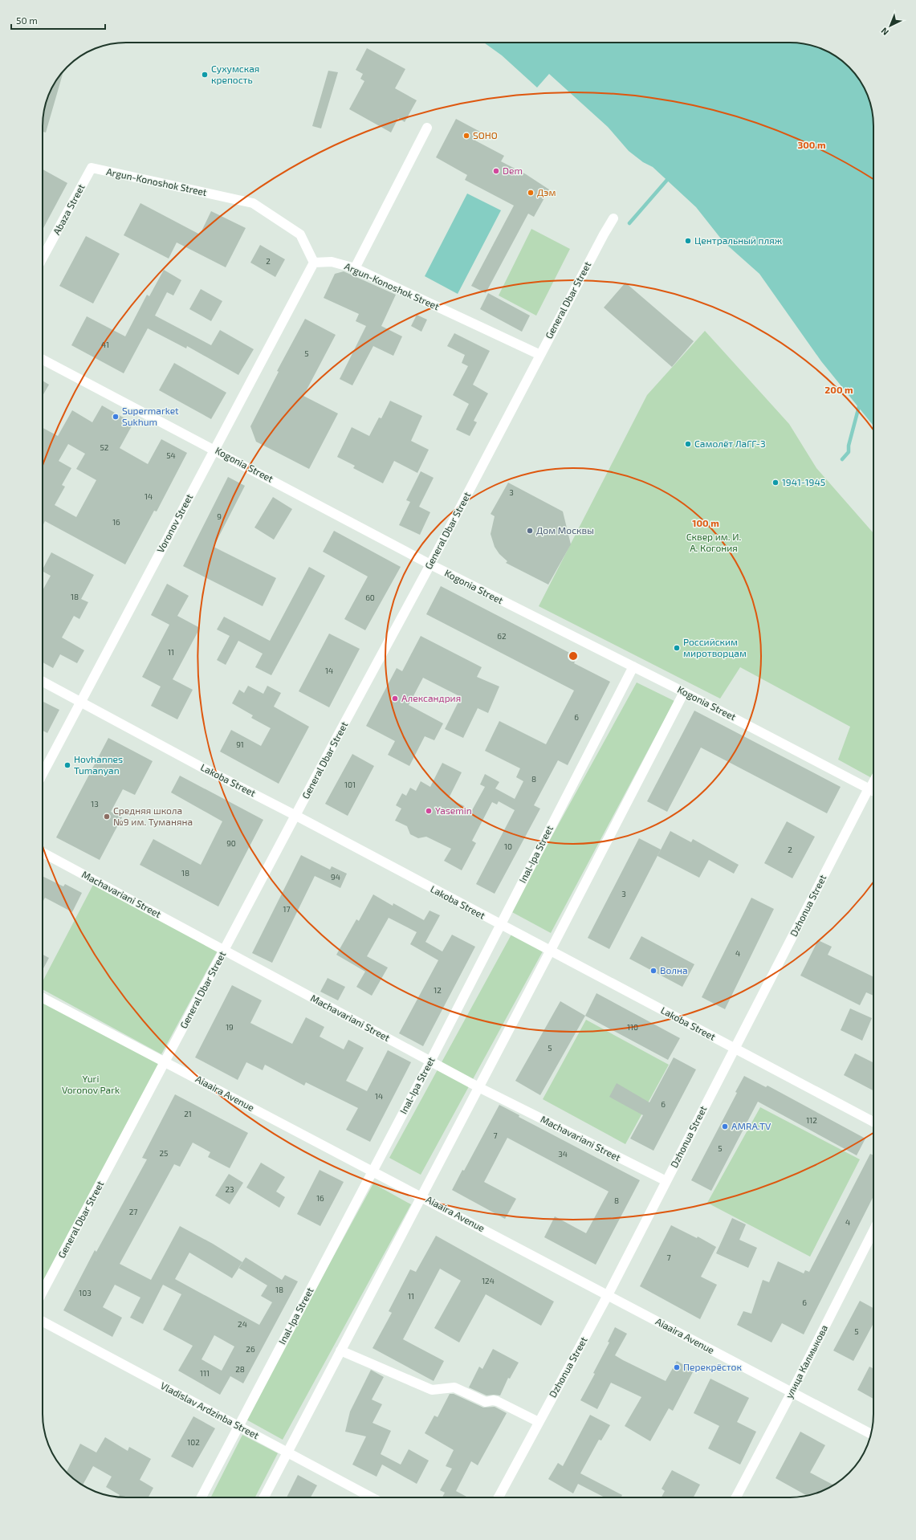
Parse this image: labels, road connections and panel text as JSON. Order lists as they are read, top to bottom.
{
  "streets": {
    "street": [
      "Argun-Konoshok Street",
      "Abaza Street",
      "General Dbar Street",
      "Kogonia Street",
      "Voronov Street",
      "Lakoba Street",
      "Inal-Ipa Street",
      "Machavariani Street",
      "Dzhonua Street",
      "Aiaaira Avenue",
      "улица Калмыкова",
      "Vladislav Ardzinba Street"
    ]
  },
  "crossings": [
    ["Argun-Konoshok Street", "Abaza Street"],
    ["Argun-Konoshok Street", "General Dbar Street"],
    ["Argun-Konoshok Street", "Voronov Street"],
    ["General Dbar Street", "Kogonia Street"],
    ["General Dbar Street", "Lakoba Street"],
    ["General Dbar Street", "Machavariani Street"],
    ["General Dbar Street", "Aiaaira Avenue"],
    ["Kogonia Street", "Voronov Street"],
    ["Kogonia Street", "Inal-Ipa Street"],
    ["Kogonia Street", "Dzhonua Street"],
    ["Voronov Street", "Lakoba Street"],
    ["Lakoba Street", "Inal-Ipa Street"],
    ["Lakoba Street", "Dzhonua Street"],
    ["Inal-Ipa Street", "Machavariani Street"],
    ["Inal-Ipa Street", "Aiaaira Avenue"],
    ["Inal-Ipa Street", "Vladislav Ardzinba Street"],
    ["Machavariani Street", "Dzhonua Street"],
    ["Dzhonua Street", "Aiaaira Avenue"],
    ["Aiaaira Avenue", "улица Калмыкова"]
  ],
  "parks": ["Сквер им. И. А. Когония", "Yuri Voronov Park"],
  "places": [
    "Сухумская крепость",
    "SOHO",
    "Dem",
    "Дэм",
    "Центральный пляж",
    "Supermarket Sukhum",
    "Самолёт ЛаГГ-3",
    "1941-1945",
    "Дом Москвы",
    "Российским миротворцам",
    "Александрия",
    "Hovhannes Tumanyan",
    "Yasemin",
    "Средняя школа №9 им. Туманяна",
    "Волна",
    "AMRA.TV",
    "Перекрёсток"
  ],
  "house_numbers": [
    "2",
    "41",
    "5",
    "52",
    "54",
    "3",
    "14",
    "9",
    "16",
    "18",
    "60",
    "62",
    "11",
    "14",
    "6",
    "91",
    "8",
    "101",
    "13",
    "90",
    "10",
    "2",
    "18",
    "94",
    "3",
    "17",
    "4",
    "12",
    "19",
    "110",
    "5",
    "14",
    "6",
    "21",
    "112",
    "7",
    "5",
    "25",
    "34",
    "23",
    "16",
    "8",
    "27",
    "4",
    "7",
    "124",
    "18",
    "103",
    "11",
    "6",
    "24",
    "5",
    "26",
    "28",
    "111",
    "102"
  ],
  "scale_bar": "50 m",
  "north": "bottom left",
  "rings": ["300 m", "200 m", "100 m"]
}
